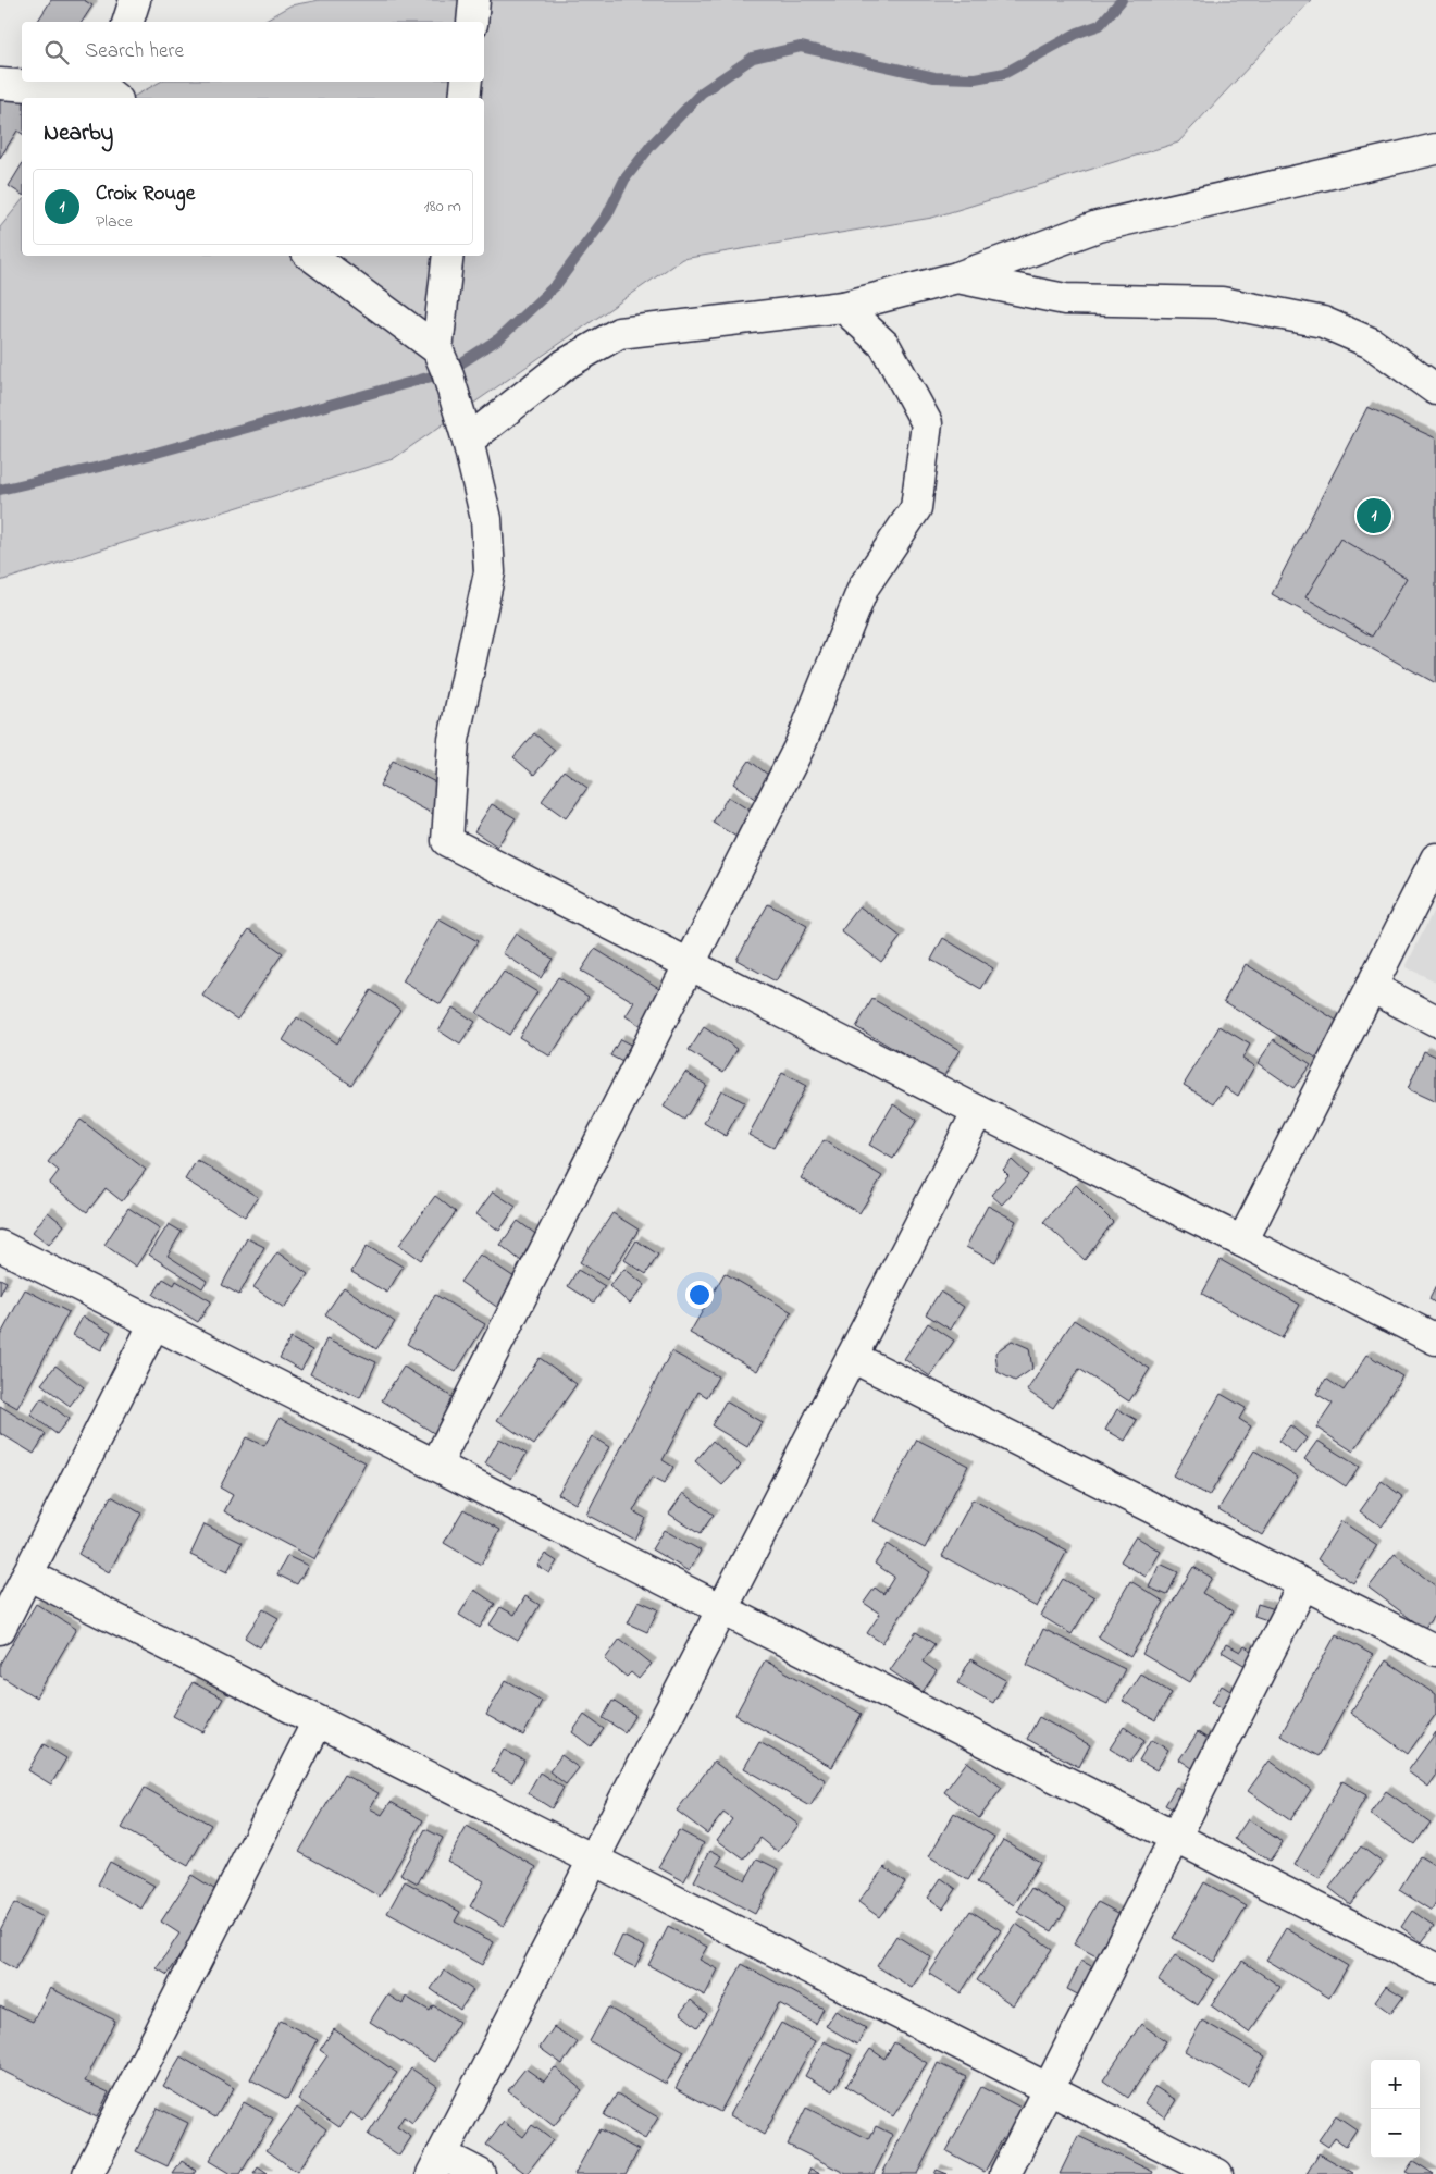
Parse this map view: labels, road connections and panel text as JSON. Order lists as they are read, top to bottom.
{
  "page": {
    "search": "Search here",
    "heading": "Nearby",
    "list": [
      {
        "mark": "1",
        "name": "Croix Rouge",
        "note": "Place",
        "value": "180 m"
      }
    ],
    "pins": "1",
    "map_buttons": ["+", "−"]
  }
}
